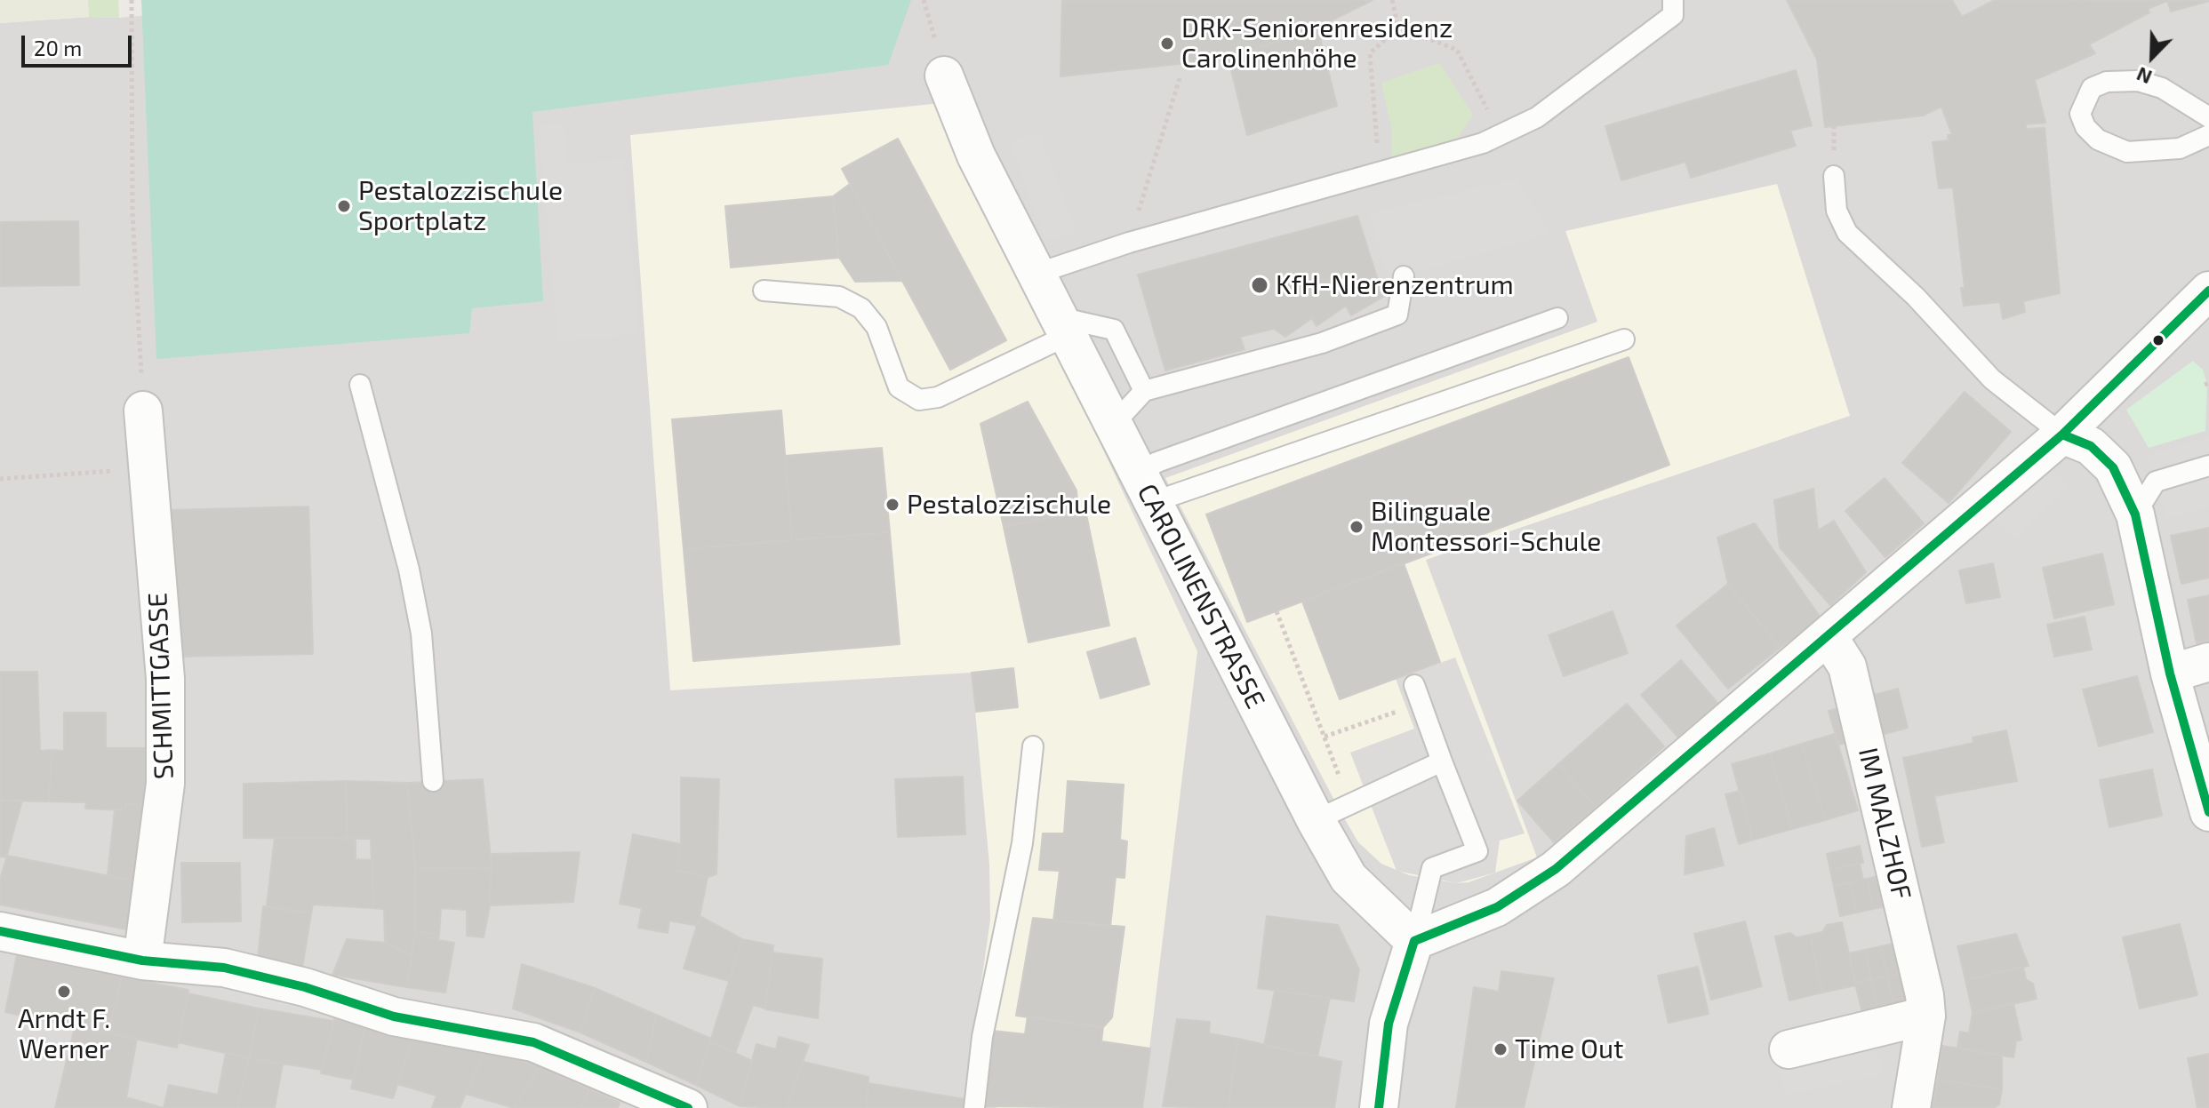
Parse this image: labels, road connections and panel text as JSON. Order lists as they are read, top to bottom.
{
  "streets": {
    "street": ["CAROLINENSTRASSE", "SCHMITTGASSE", "IM MALZHOF"]
  },
  "places": [
    "DRK-Seniorenresidenz Carolinenhöhe",
    "Pestalozzischule Sportplatz",
    "KfH-Nierenzentrum",
    "Pestalozzischule",
    "Bilinguale Montessori-Schule",
    "Arndt F. Werner",
    "Time Out"
  ],
  "scale_bar": "20 m",
  "north": "bottom left"
}
